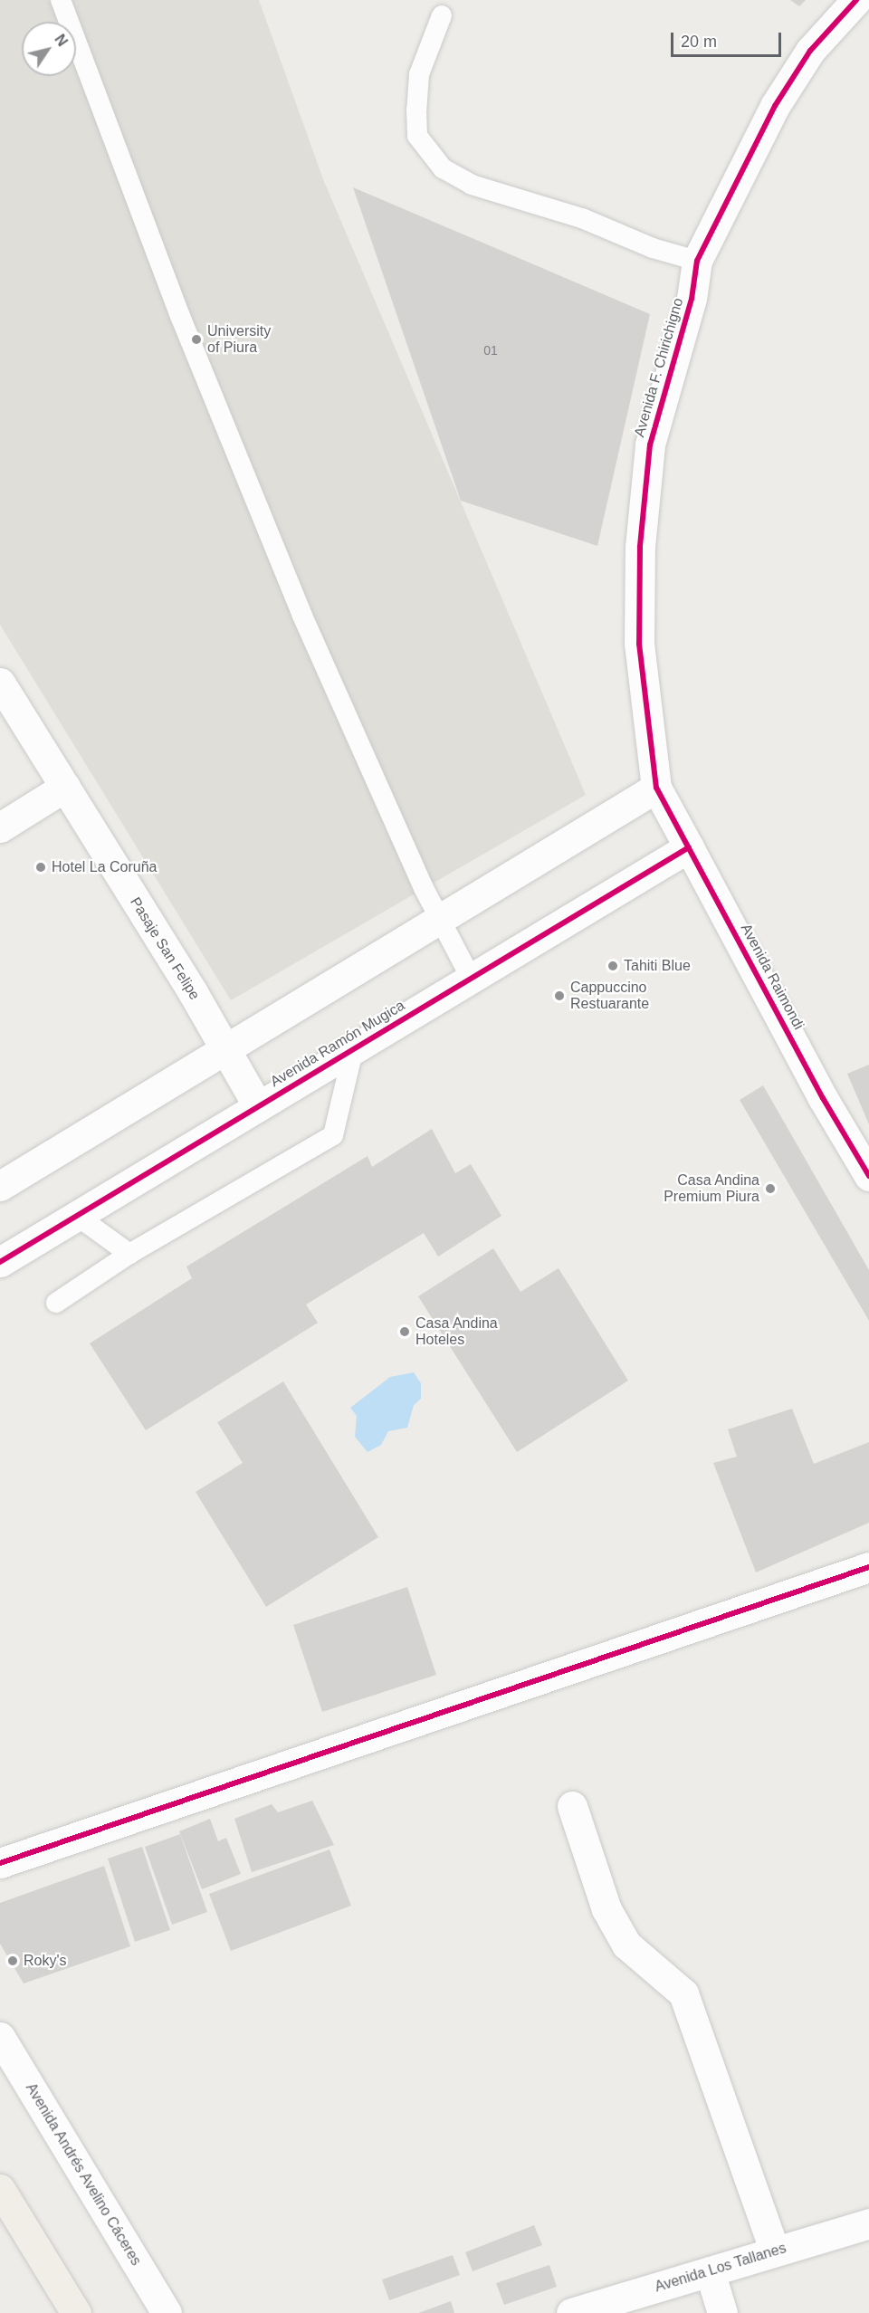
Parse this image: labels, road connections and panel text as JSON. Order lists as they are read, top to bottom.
{
  "streets": {
    "street": [
      "Avenida F. Chirichigno",
      "Pasaje San Felipe",
      "Avenida Raimondi",
      "Avenida Ramón Mugica",
      "Avenida Andrés Avelino Cáceres",
      "Avenida Los Tallanes"
    ]
  },
  "crossings": [
    ["Avenida F. Chirichigno", "Avenida Raimondi"],
    ["Pasaje San Felipe", "Avenida Ramón Mugica"],
    ["Avenida Raimondi", "Avenida Ramón Mugica"]
  ],
  "places": [
    "University of Piura",
    "Hotel La Coruña",
    "Tahiti Blue",
    "Cappuccino Restuarante",
    "Casa Andina Premium Piura",
    "Casa Andina Hoteles",
    "Roky's"
  ],
  "house_numbers": ["01"],
  "scale_bar": "20 m",
  "north": "top right"
}
